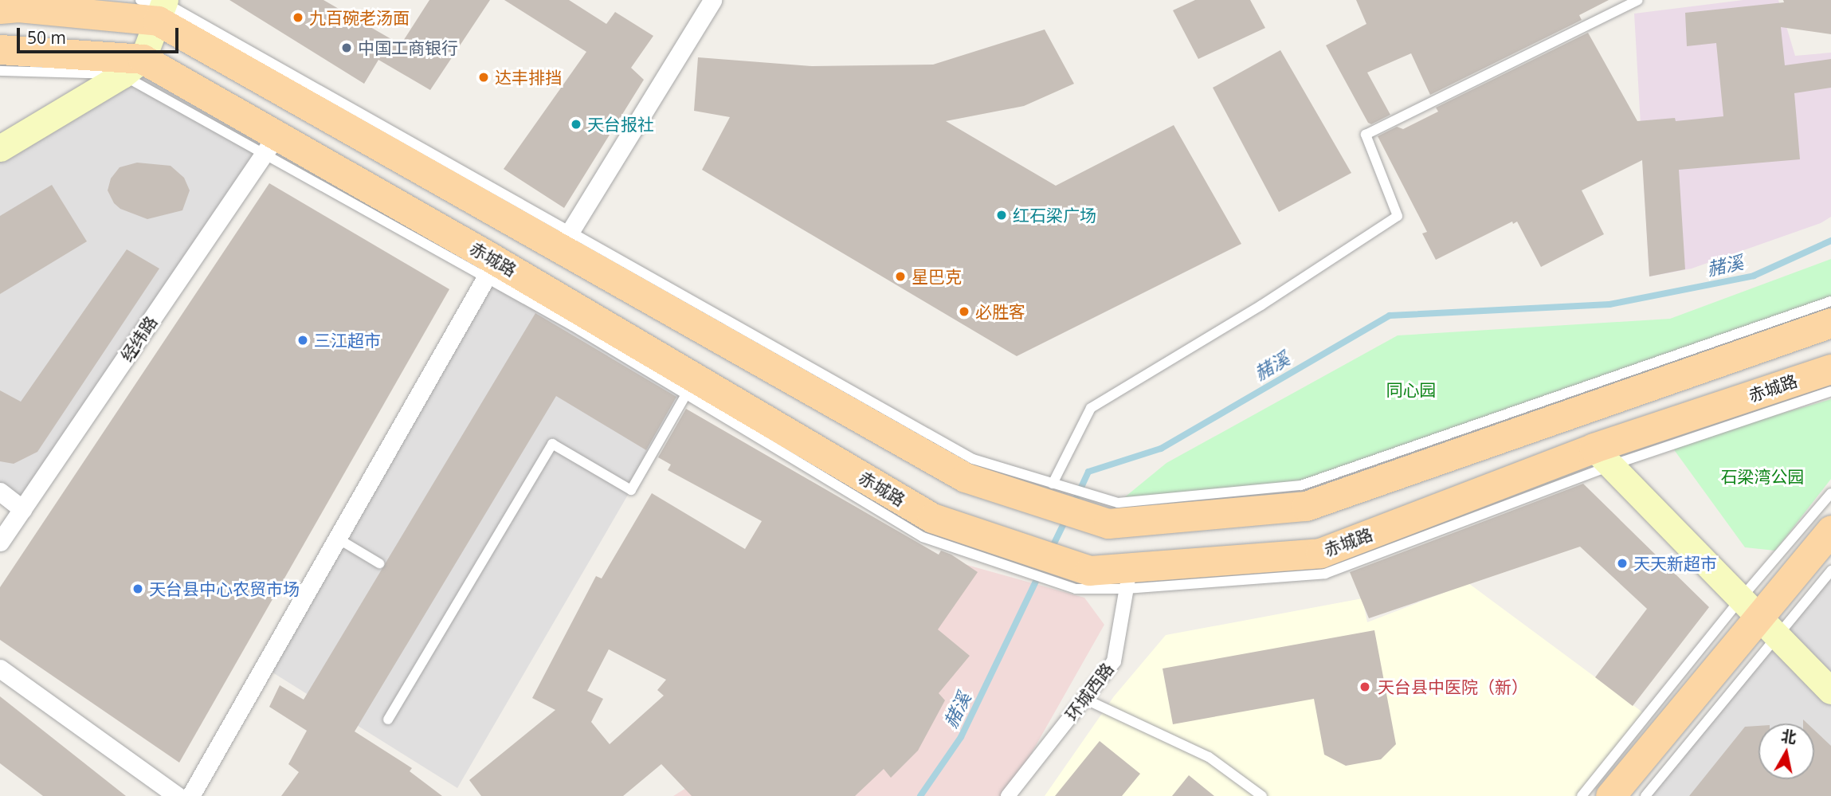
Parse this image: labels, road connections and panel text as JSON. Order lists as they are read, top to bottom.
{
  "streets": {
    "main road": ["赤城路"],
    "street": ["经纬路", "环城西路"]
  },
  "crossings": [
    ["赤城路", "经纬路"],
    ["赤城路", "环城西路"]
  ],
  "water": ["赭溪"],
  "parks": ["同心园", "石梁湾公园"],
  "places": [
    "九百碗老汤面",
    "中国工商银行",
    "达丰排挡",
    "天台报社",
    "红石梁广场",
    "星巴克",
    "必胜客",
    "三江超市",
    "天天新超市",
    "天台县中心农贸市场",
    "天台县中医院（新）"
  ],
  "scale_bar": "50 m",
  "north": "top"
}
